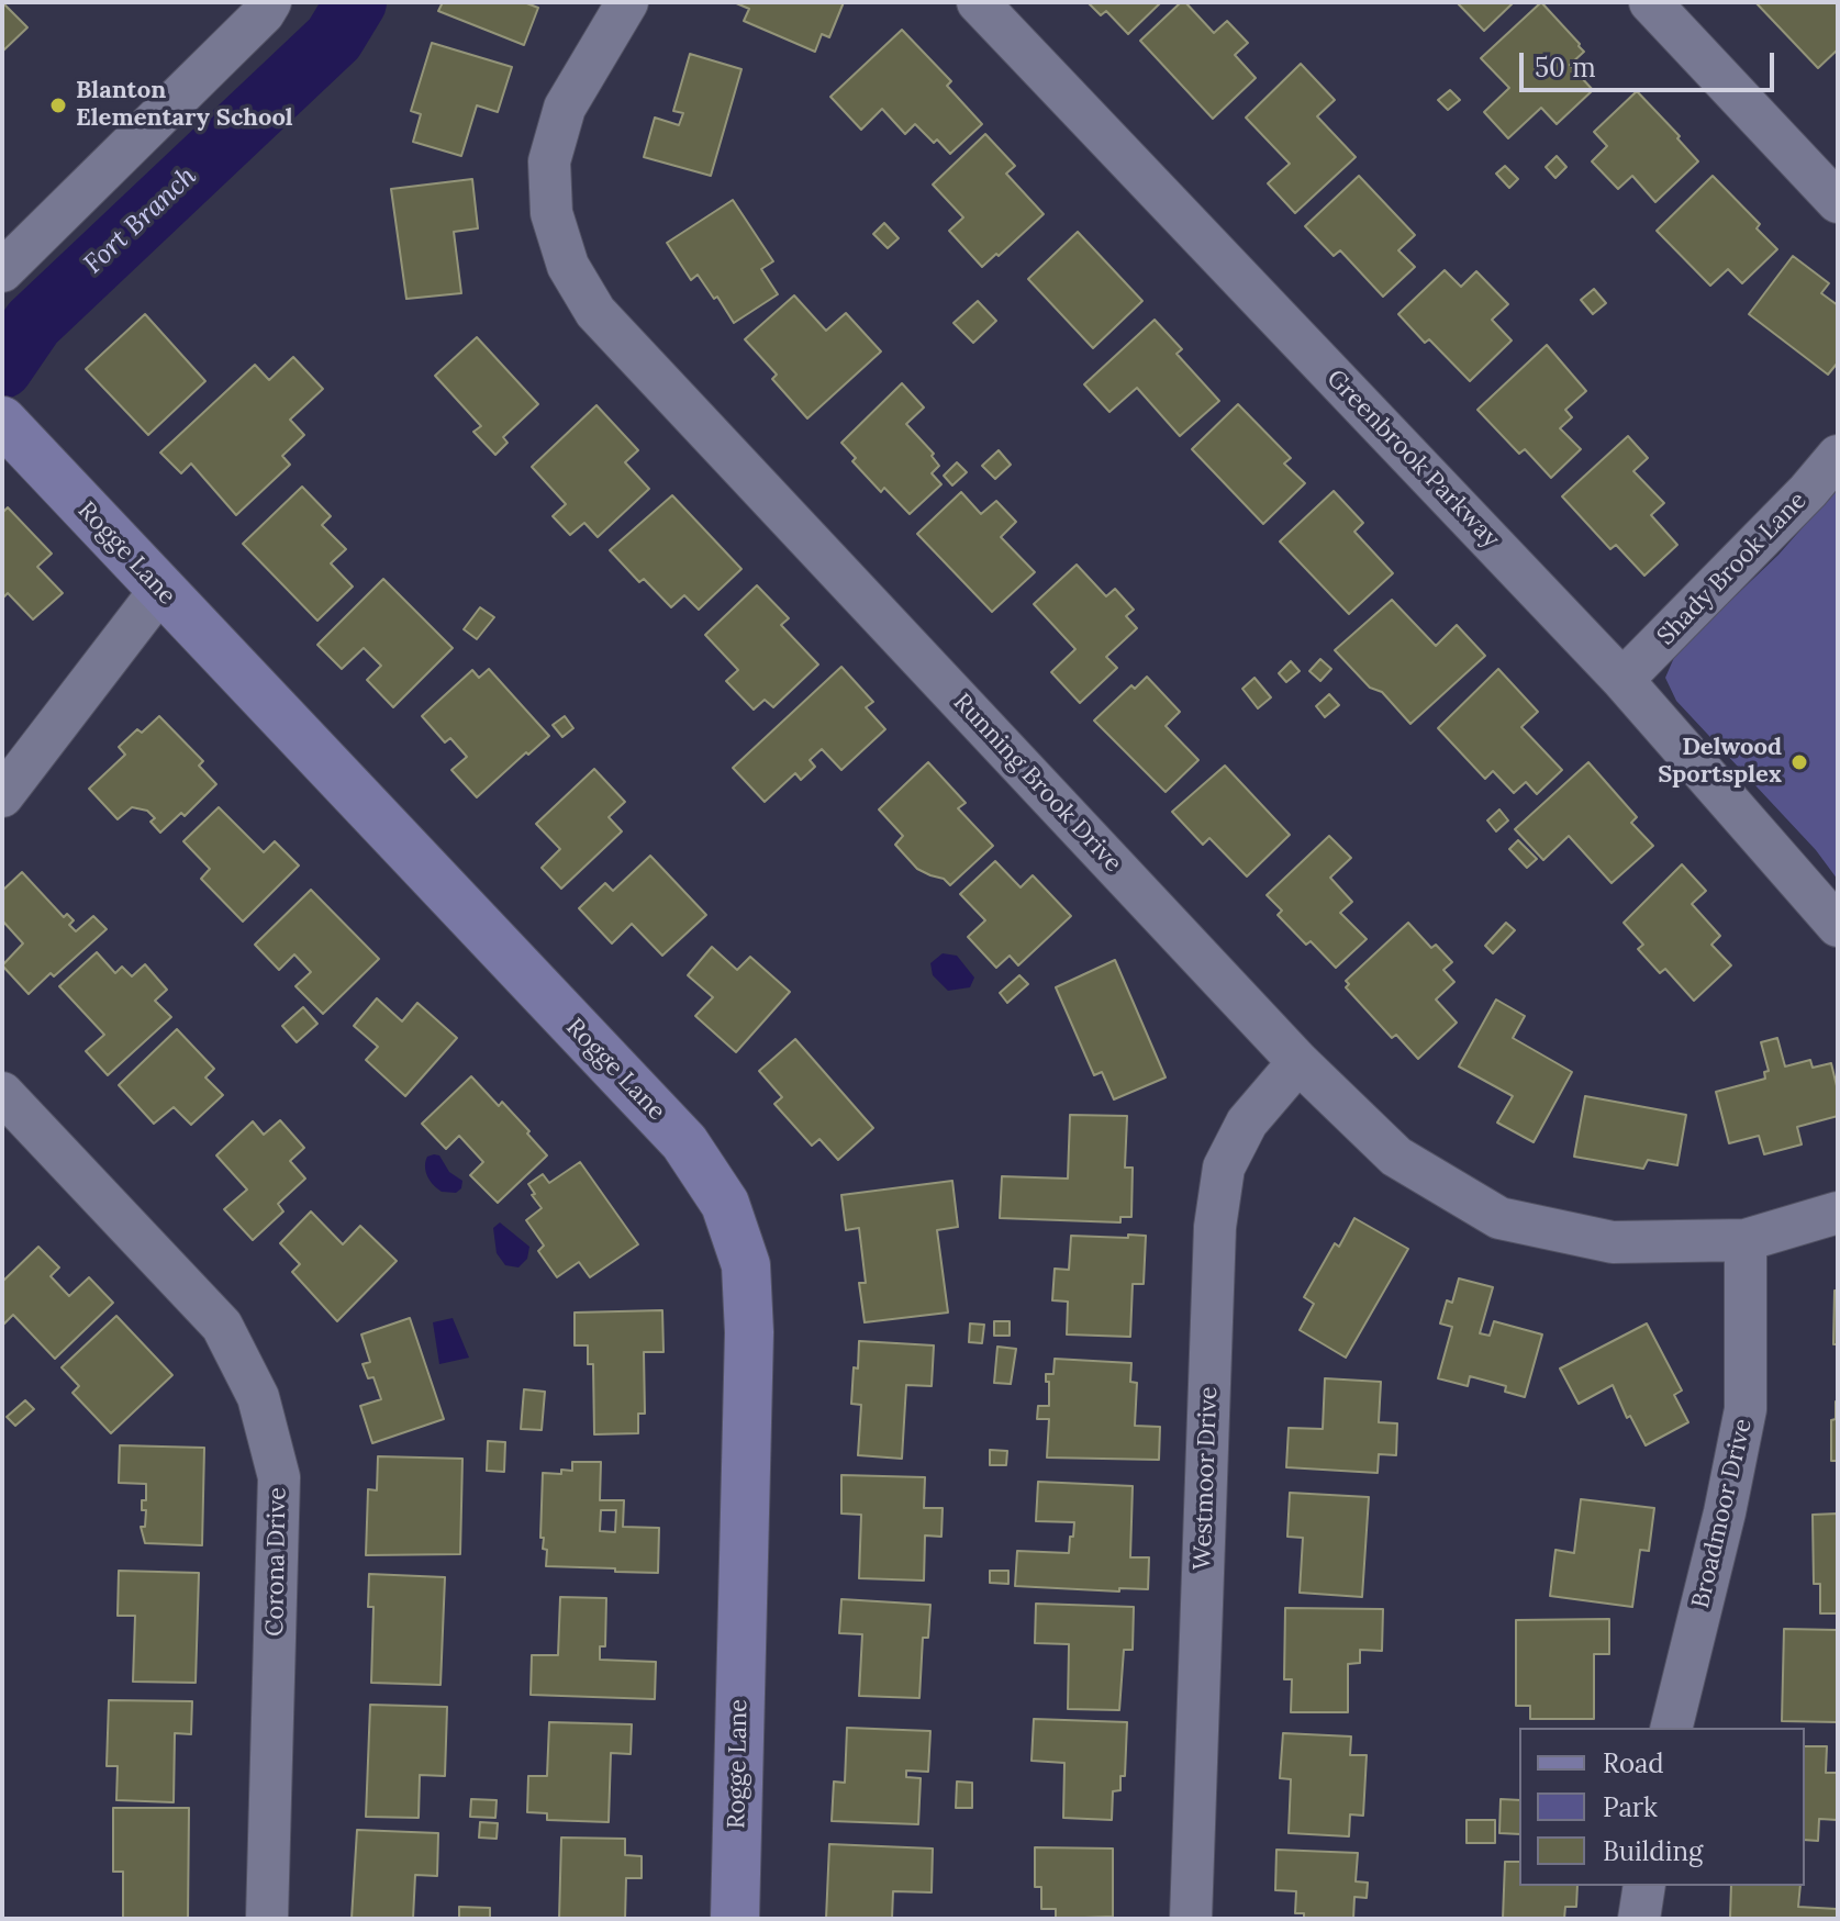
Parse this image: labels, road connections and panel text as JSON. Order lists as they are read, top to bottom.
{
  "streets": {
    "street": [
      "Greenbrook Parkway",
      "Rogge Lane",
      "Shady Brook Lane",
      "Running Brook Drive",
      "Westmoor Drive",
      "Broadmoor Drive",
      "Corona Drive"
    ]
  },
  "crossings": [
    ["Greenbrook Parkway", "Shady Brook Lane"],
    ["Running Brook Drive", "Westmoor Drive"],
    ["Running Brook Drive", "Broadmoor Drive"]
  ],
  "water": ["Fort Branch"],
  "places": ["Blanton Elementary School", "Delwood Sportsplex"],
  "legend": ["Road", "Park", "Building"],
  "scale_bar": "50 m"
}
